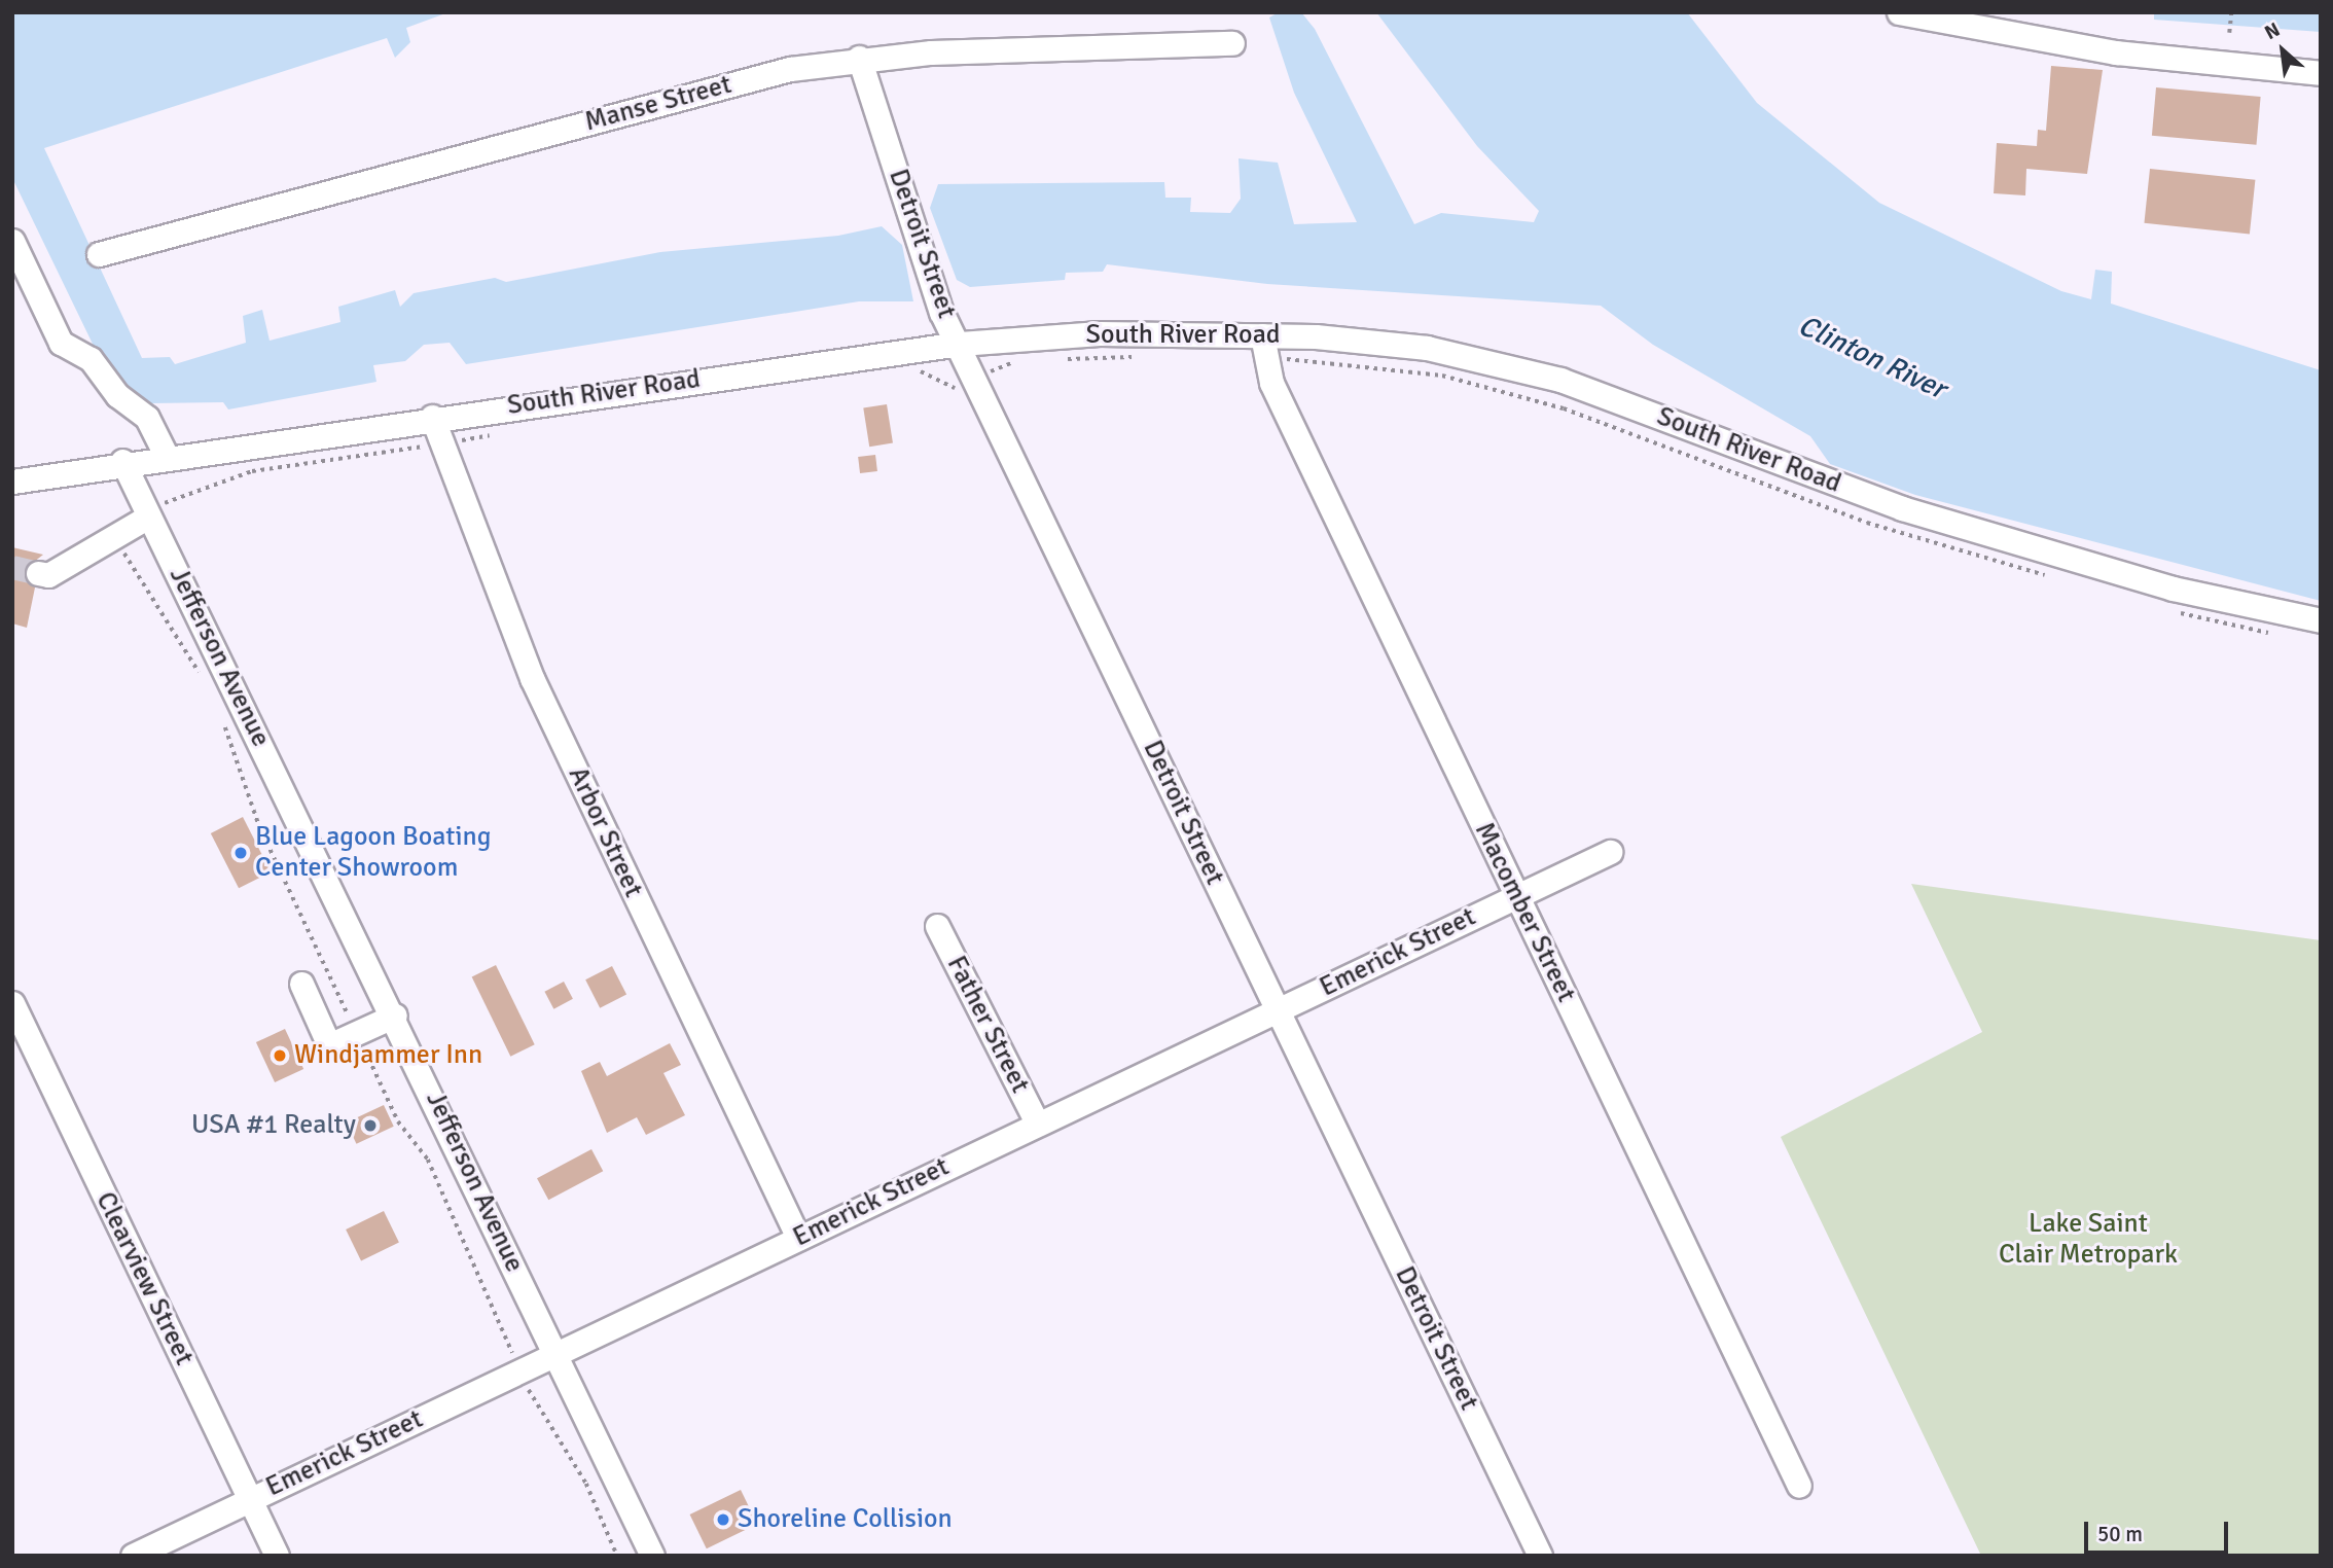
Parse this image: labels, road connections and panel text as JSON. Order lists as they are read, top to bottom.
{
  "streets": {
    "street": [
      "Manse Street",
      "Detroit Street",
      "South River Road",
      "Jefferson Avenue",
      "Arbor Street",
      "Macomber Street",
      "Emerick Street",
      "Father Street",
      "Clearview Street"
    ]
  },
  "crossings": [
    ["Manse Street", "Detroit Street"],
    ["Detroit Street", "South River Road"],
    ["Detroit Street", "Emerick Street"],
    ["South River Road", "Jefferson Avenue"],
    ["South River Road", "Arbor Street"],
    ["South River Road", "Macomber Street"],
    ["Jefferson Avenue", "Emerick Street"],
    ["Arbor Street", "Emerick Street"],
    ["Macomber Street", "Emerick Street"],
    ["Emerick Street", "Father Street"],
    ["Emerick Street", "Clearview Street"]
  ],
  "water": ["Clinton River"],
  "parks": ["Lake Saint Clair Metropark"],
  "places": [
    "Blue Lagoon Boating Center Showroom",
    "Windjammer Inn",
    "USA #1 Realty",
    "Shoreline Collision"
  ],
  "scale_bar": "50 m",
  "north": "top left"
}
